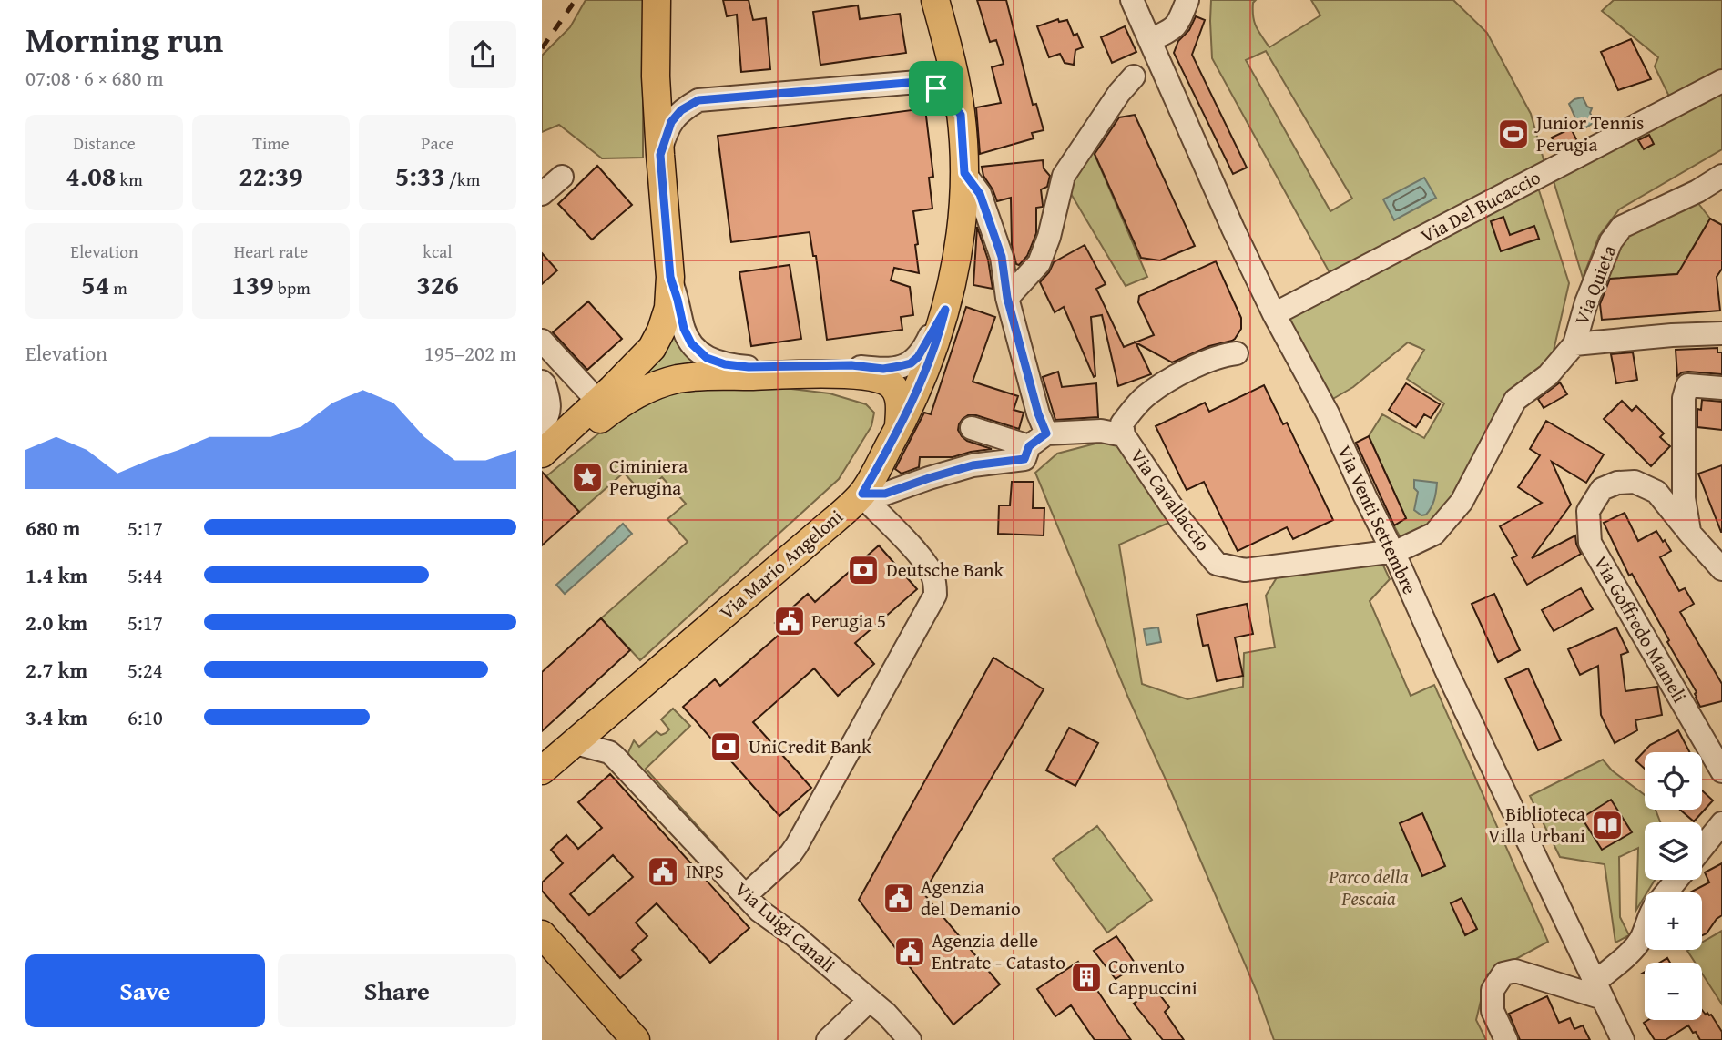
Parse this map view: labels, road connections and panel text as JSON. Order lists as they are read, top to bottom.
{
  "streets": {
    "main road": ["Via Mario Angeloni"],
    "street": [
      "Via Del Bucaccio",
      "Via Quieta",
      "Via Cavallaccio",
      "Via Venti Settembre",
      "Via Goffredo Mameli",
      "Via Luigi Canali"
    ]
  },
  "crossings": [
    ["Via Del Bucaccio", "Via Venti Settembre"],
    ["Via Mario Angeloni", "Via Luigi Canali"]
  ],
  "parks": ["Parco della Pescaia"],
  "places": {
    "sports": ["Junior Tennis Perugia"],
    "place": ["Ciminiera Perugina"],
    "bank": ["Deutsche Bank", "UniCredit Bank"],
    "public building": [
      "Perugia 5",
      "INPS",
      "Agenzia del Demanio",
      "Agenzia delle Entrate - Catasto"
    ],
    "library": ["Biblioteca Villa Urbani"],
    "building": ["Convento Cappuccini"]
  },
  "page": {
    "heading": ["Morning run", "07:08 · 6 × 680 m"],
    "stats": [
      ["Distance", "4.08 km"],
      ["Time", "22:39"],
      ["Pace", "5:33 /km"],
      ["Elevation", "54 m"],
      ["Heart rate", "139 bpm"],
      ["kcal", "326"]
    ],
    "chart": ["Elevation", "195–202 m"],
    "list": [
      {
        "name": "680 m",
        "note": "5:17"
      },
      {
        "name": "1.4 km",
        "note": "5:44"
      },
      {
        "name": "2.0 km",
        "note": "5:17"
      },
      {
        "name": "2.7 km",
        "note": "5:24"
      },
      {
        "name": "3.4 km",
        "note": "6:10"
      }
    ],
    "map_buttons": ["+", "−"],
    "buttons": ["Save", "Share"]
  }
}
